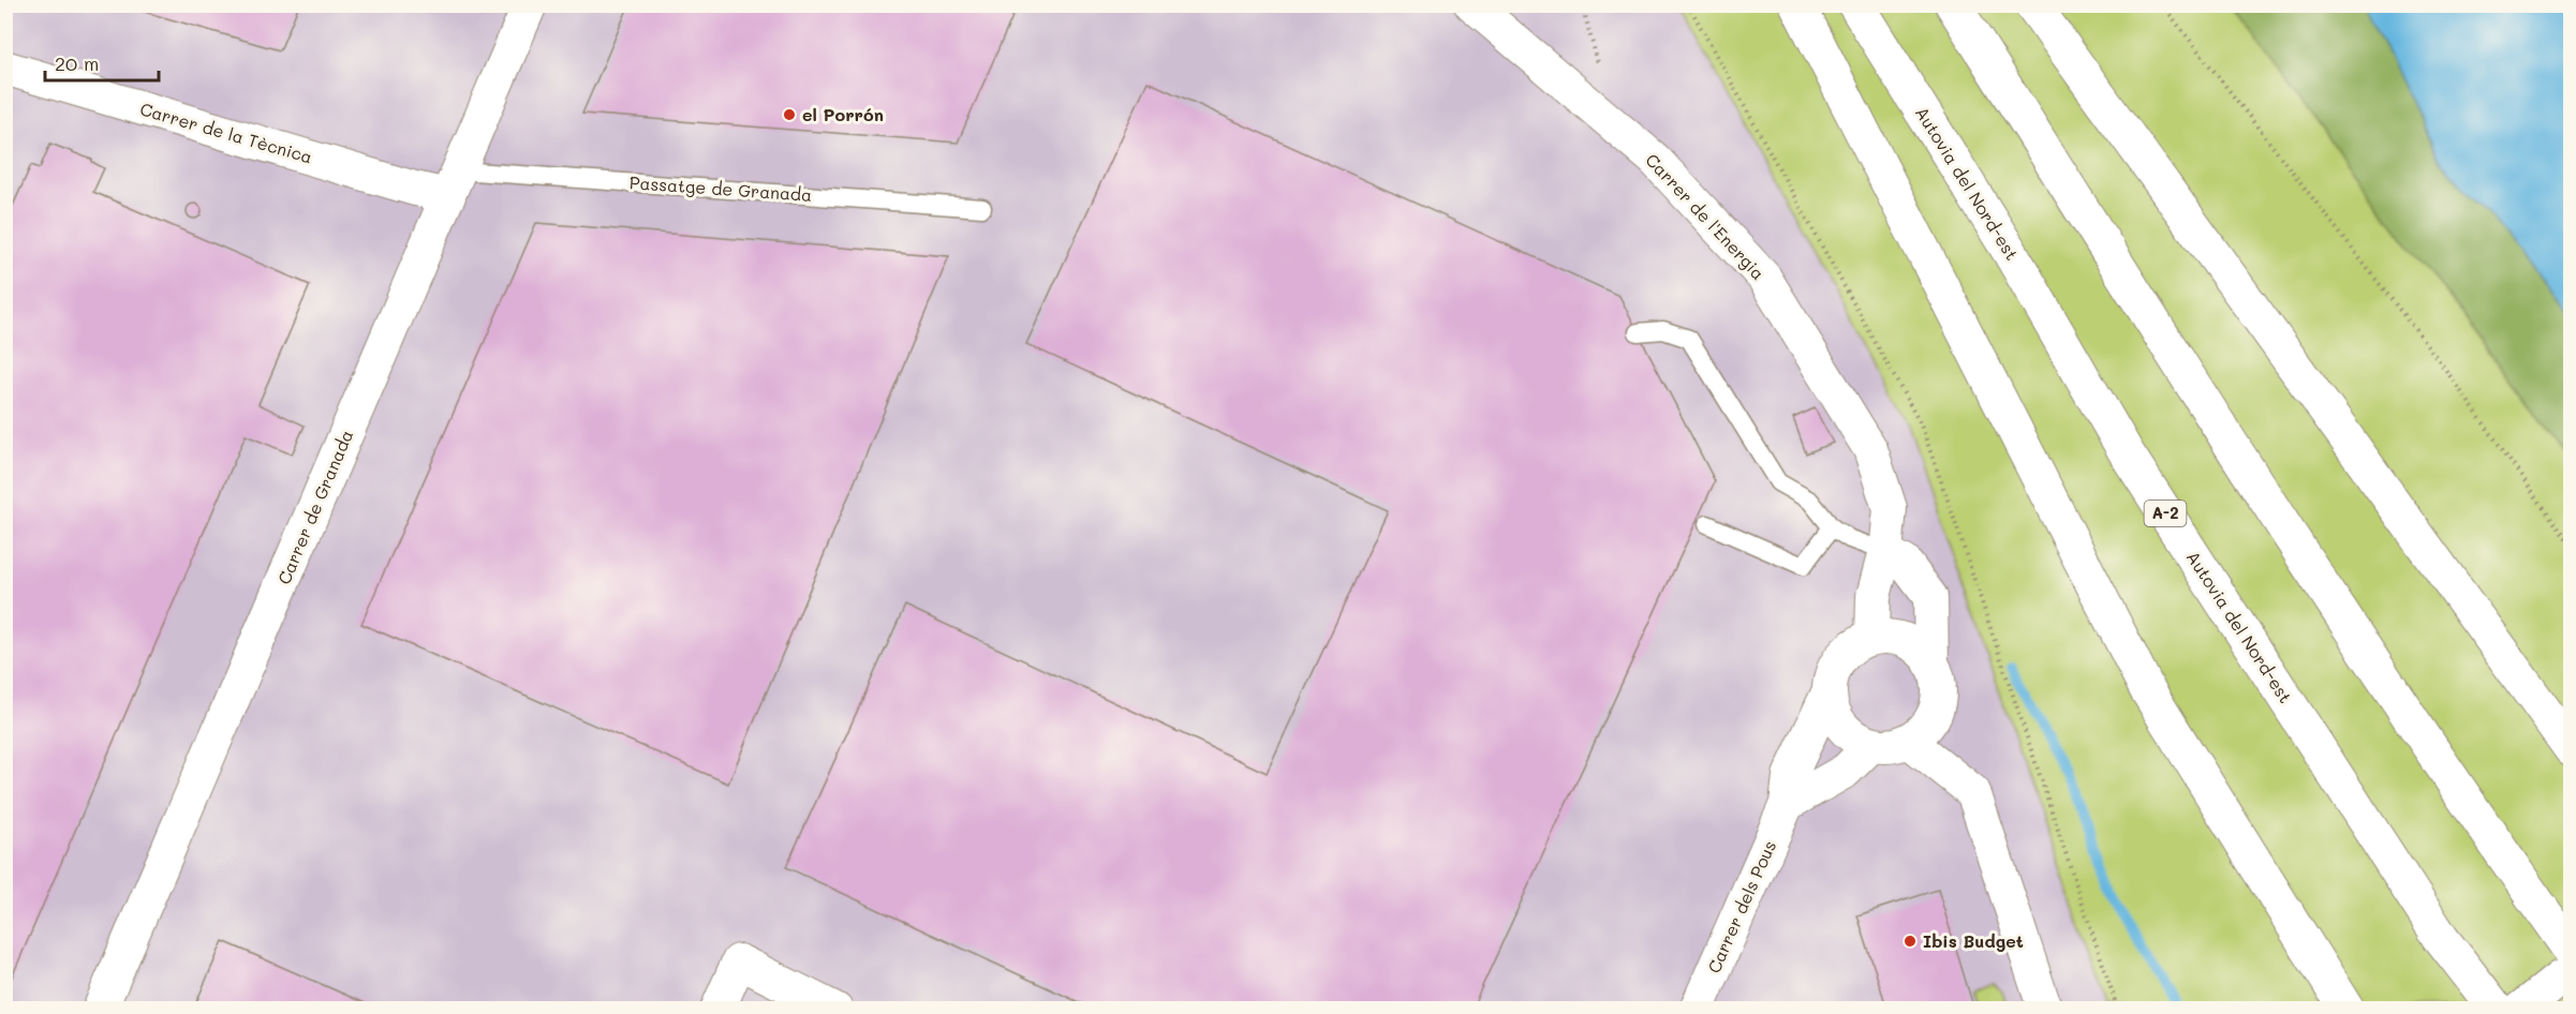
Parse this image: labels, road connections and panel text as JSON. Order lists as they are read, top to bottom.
{
  "streets": {
    "main road": ["Autovia del Nord-est", "A-2"],
    "street": [
      "Carrer de la Tècnica",
      "Carrer de l'Energia",
      "Carrer de Granada",
      "Carrer dels Pous"
    ],
    "lane": ["Passatge de Granada"]
  },
  "crossings": [
    ["Carrer de la Tècnica", "Passatge de Granada"],
    ["Carrer de la Tècnica", "Carrer de Granada"],
    ["Passatge de Granada", "Carrer de Granada"],
    ["Carrer de l'Energia", "Carrer dels Pous"]
  ],
  "places": ["el Porrón", "Ibis Budget"],
  "scale_bar": "20 m"
}
